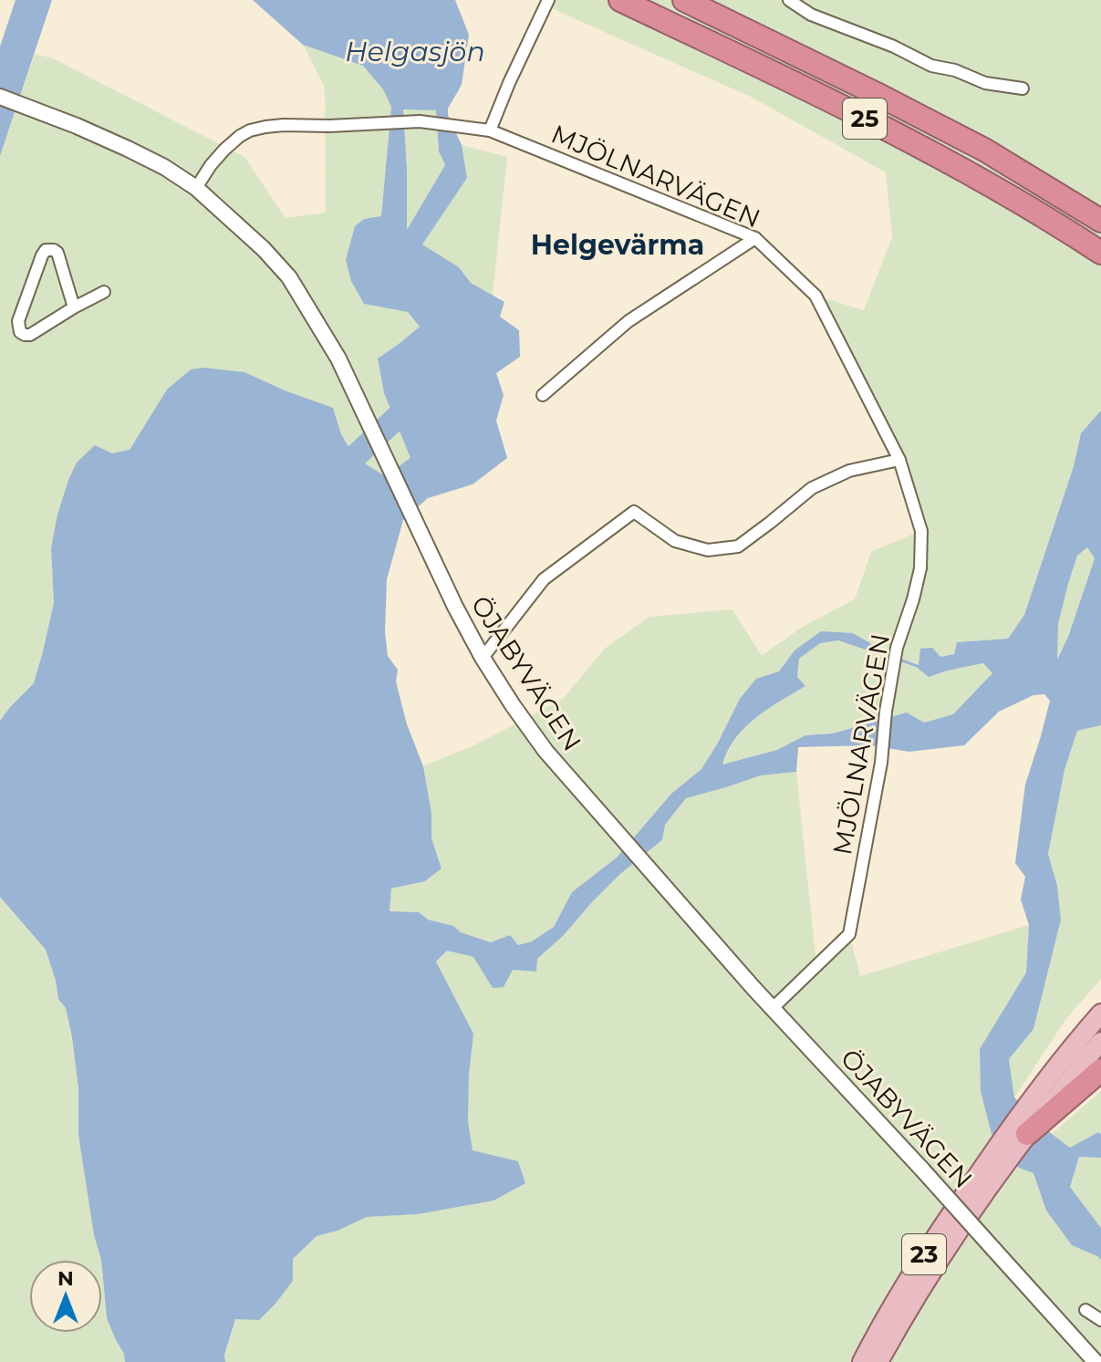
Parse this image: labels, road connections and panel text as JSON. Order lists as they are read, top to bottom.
{
  "streets": {
    "highway": ["25"],
    "main road": ["23"],
    "street": ["MJÖLNARVÄGEN", "ÖJABYVÄGEN"]
  },
  "crossings": [
    ["MJÖLNARVÄGEN", "ÖJABYVÄGEN"]
  ],
  "districts": ["Helgevärma"],
  "water": ["Helgasjön"],
  "north": "top"
}
